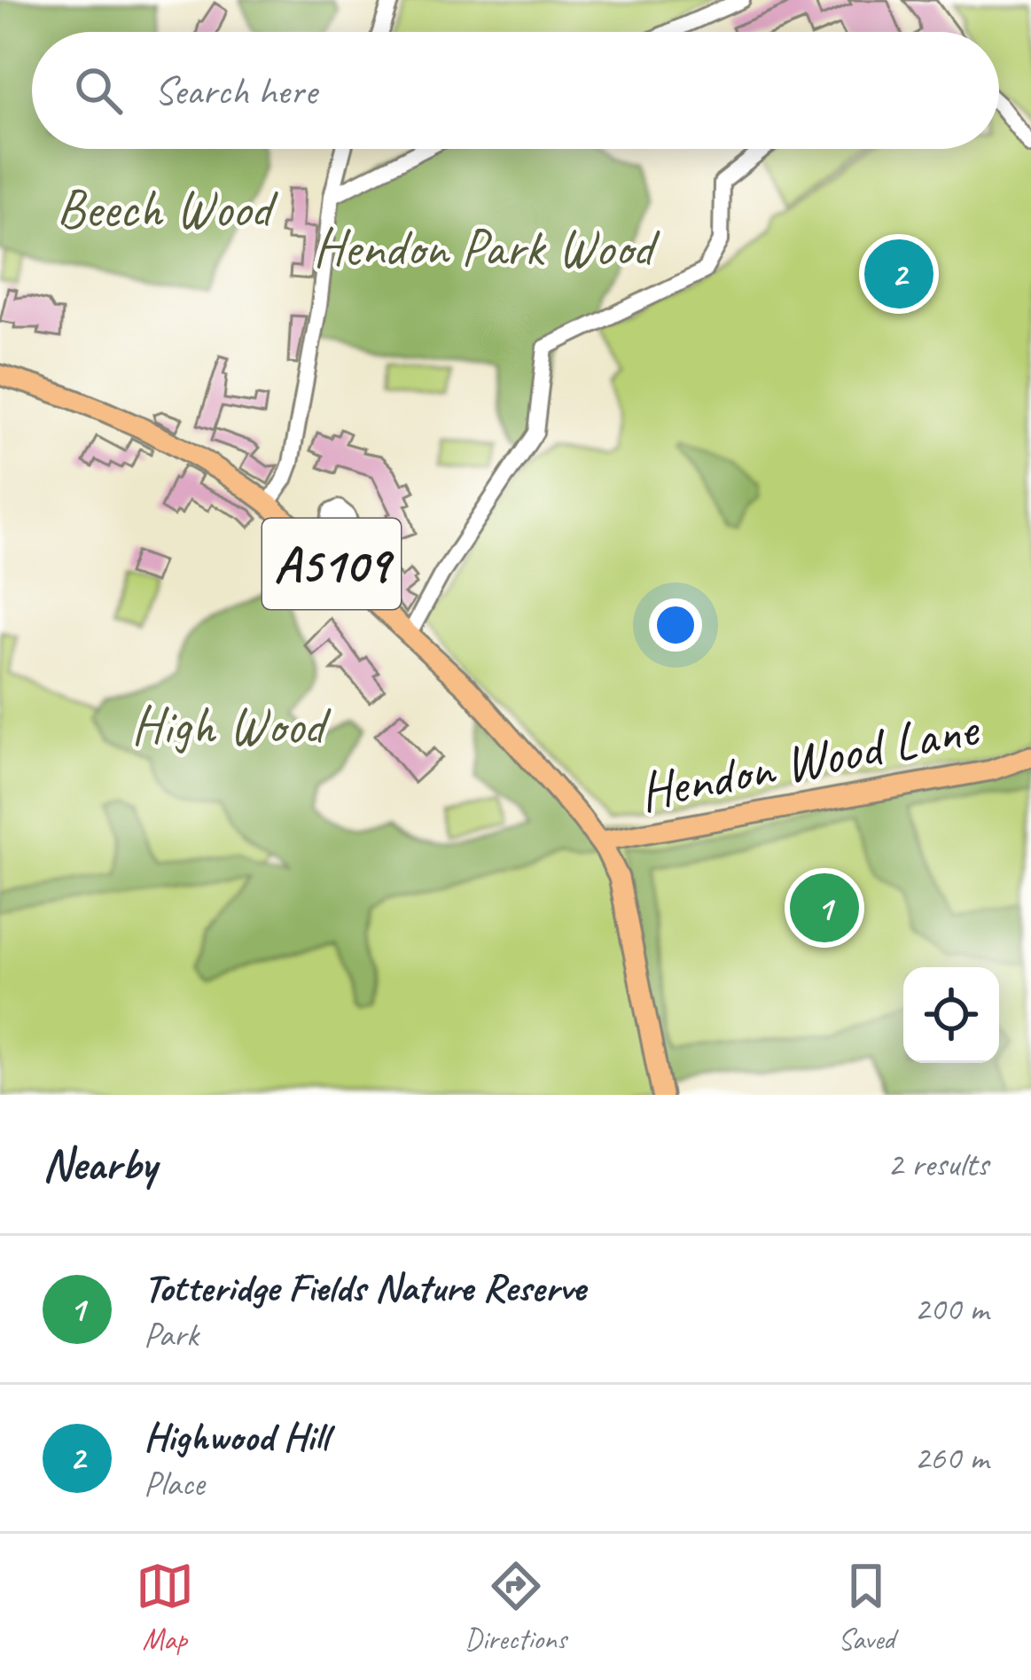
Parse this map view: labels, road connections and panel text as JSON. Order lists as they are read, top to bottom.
{
  "streets": {
    "main road": ["A5109", "Hendon Wood Lane"]
  },
  "crossings": [
    ["A5109", "Hendon Wood Lane"]
  ],
  "parks": ["Beech Wood", "Hendon Park Wood", "High Wood"],
  "page": {
    "search": "Search here",
    "pins": ["2", "1"],
    "heading": ["Nearby", "2 results"],
    "list": [
      {
        "mark": "1",
        "name": "Totteridge Fields Nature Reserve",
        "note": "Park",
        "value": "200 m"
      },
      {
        "mark": "2",
        "name": "Highwood Hill",
        "note": "Place",
        "value": "260 m"
      }
    ],
    "nav": ["Map", "Directions", "Saved"]
  }
}
